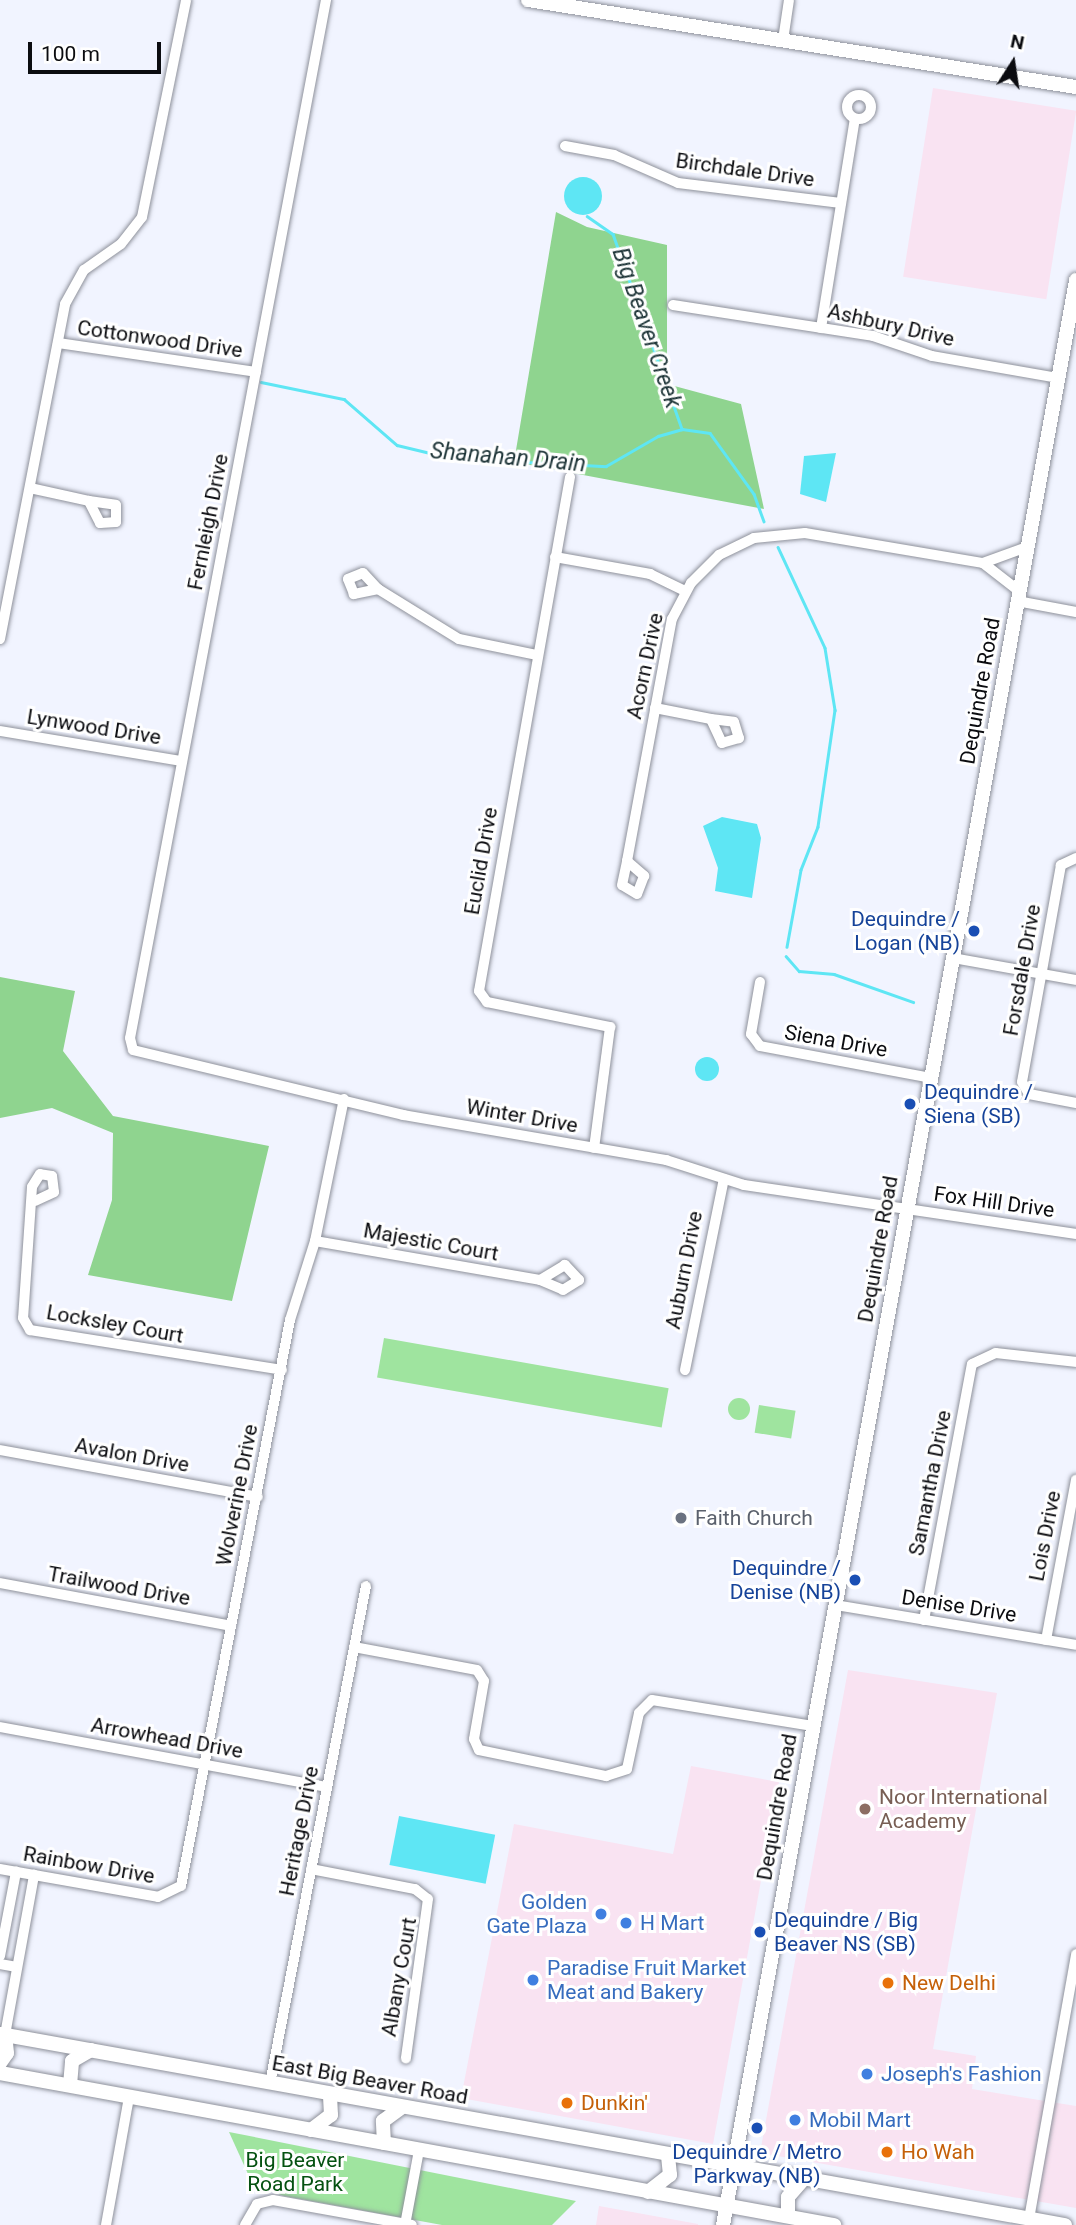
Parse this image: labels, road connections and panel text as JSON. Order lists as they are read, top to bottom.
{
  "streets": {
    "main road": ["Dequindre Road", "East Big Beaver Road"],
    "street": [
      "Birchdale Drive",
      "Ashbury Drive",
      "Cottonwood Drive",
      "Fernleigh Drive",
      "Acorn Drive",
      "Lynwood Drive",
      "Euclid Drive",
      "Forsdale Drive",
      "Siena Drive",
      "Winter Drive",
      "Fox Hill Drive",
      "Majestic Court",
      "Auburn Drive",
      "Locksley Court",
      "Avalon Drive",
      "Samantha Drive",
      "Wolverine Drive",
      "Lois Drive",
      "Trailwood Drive",
      "Denise Drive",
      "Arrowhead Drive",
      "Heritage Drive",
      "Rainbow Drive",
      "Albany Court"
    ]
  },
  "crossings": [
    ["Ashbury Drive", "Dequindre Road"],
    ["Cottonwood Drive", "Fernleigh Drive"],
    ["Fernleigh Drive", "Lynwood Drive"],
    ["Fernleigh Drive", "Winter Drive"],
    ["Acorn Drive", "Dequindre Road"],
    ["Dequindre Road", "Siena Drive"],
    ["Dequindre Road", "Winter Drive"],
    ["Dequindre Road", "Fox Hill Drive"],
    ["Dequindre Road", "Denise Drive"],
    ["Dequindre Road", "East Big Beaver Road"],
    ["Euclid Drive", "Winter Drive"],
    ["Winter Drive", "Fox Hill Drive"],
    ["Winter Drive", "Auburn Drive"],
    ["Winter Drive", "Wolverine Drive"],
    ["Majestic Court", "Wolverine Drive"],
    ["Locksley Court", "Wolverine Drive"],
    ["Avalon Drive", "Wolverine Drive"],
    ["Samantha Drive", "Denise Drive"],
    ["Wolverine Drive", "Trailwood Drive"],
    ["Wolverine Drive", "Arrowhead Drive"],
    ["Wolverine Drive", "Rainbow Drive"],
    ["Lois Drive", "Denise Drive"],
    ["Arrowhead Drive", "Heritage Drive"],
    ["Heritage Drive", "Albany Court"],
    ["Heritage Drive", "East Big Beaver Road"]
  ],
  "water": ["Big Beaver Creek", "Shanahan Drain"],
  "parks": ["Big Beaver Road Park"],
  "places": [
    "Dequindre / Logan (NB)",
    "Dequindre / Siena (SB)",
    "Faith Church",
    "Dequindre / Denise (NB)",
    "Noor International Academy",
    "Golden Gate Plaza",
    "H Mart",
    "Dequindre / Big Beaver NS (SB)",
    "Paradise Fruit Market Meat and Bakery",
    "New Delhi",
    "Joseph's Fashion",
    "Dunkin'",
    "Mobil Mart",
    "Dequindre / Metro Parkway (NB)",
    "Ho Wah"
  ],
  "scale_bar": "100 m",
  "north": "top"
}
